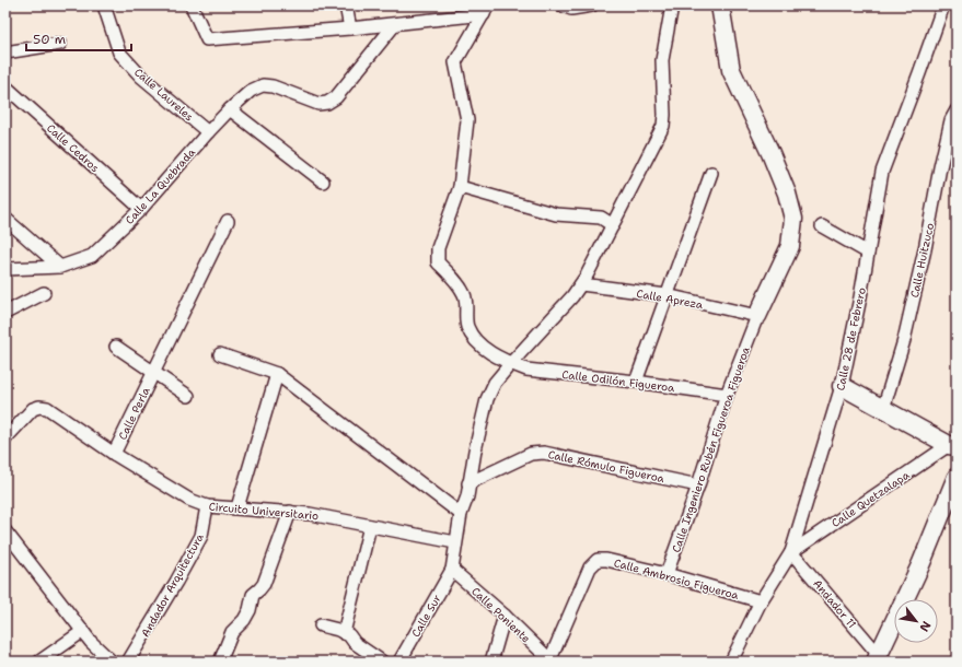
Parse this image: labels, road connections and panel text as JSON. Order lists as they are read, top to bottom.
{
  "streets": {
    "street": [
      "Calle Laureles",
      "Calle Cedros",
      "Calle La Quebrada",
      "Calle Huitzuco",
      "Calle Apreza",
      "Calle 28 de Febrero",
      "Calle Odilón Figueroa",
      "Calle Perla",
      "Calle Ingeniero Rubén Figueroa Figueroa",
      "Calle Rómulo Figueroa",
      "Calle Quetzalapa",
      "Circuito Universitario",
      "Calle Ambrosio Figueroa",
      "Andador Arquitectura",
      "Andador 11",
      "Calle Poniente",
      "Calle Sur"
    ]
  },
  "crossings": [
    ["Calle Laureles", "Calle La Quebrada"],
    ["Calle Cedros", "Calle La Quebrada"],
    ["Calle Apreza", "Calle Ingeniero Rubén Figueroa Figueroa"],
    ["Calle 28 de Febrero", "Calle Quetzalapa"],
    ["Calle 28 de Febrero", "Calle Ambrosio Figueroa"],
    ["Calle 28 de Febrero", "Andador 11"],
    ["Calle Odilón Figueroa", "Calle Ingeniero Rubén Figueroa Figueroa"],
    ["Calle Perla", "Circuito Universitario"],
    ["Calle Ingeniero Rubén Figueroa Figueroa", "Calle Rómulo Figueroa"],
    ["Calle Ingeniero Rubén Figueroa Figueroa", "Calle Ambrosio Figueroa"],
    ["Calle Quetzalapa", "Andador 11"],
    ["Circuito Universitario", "Andador Arquitectura"],
    ["Calle Ambrosio Figueroa", "Calle Poniente"],
    ["Calle Poniente", "Calle Sur"]
  ],
  "scale_bar": "50 m",
  "north": "bottom right"
}
